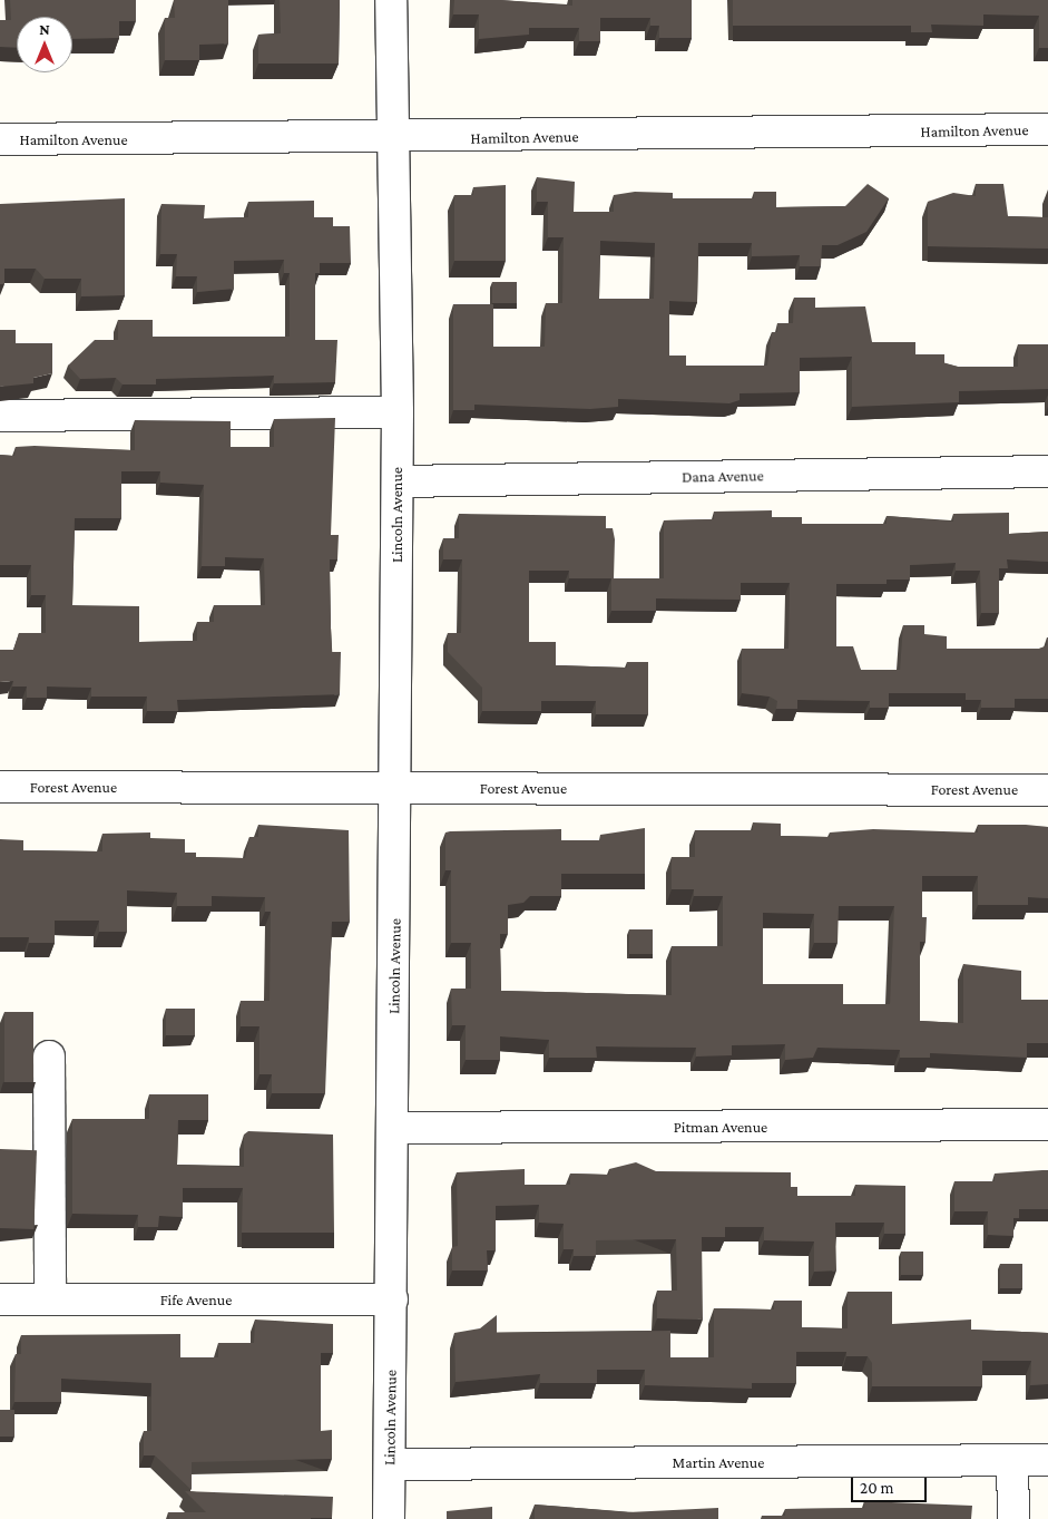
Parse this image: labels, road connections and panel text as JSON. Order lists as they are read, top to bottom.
{
  "streets": {
    "street": [
      "Hamilton Avenue",
      "Dana Avenue",
      "Lincoln Avenue",
      "Forest Avenue",
      "Pitman Avenue",
      "Fife Avenue",
      "Martin Avenue"
    ]
  },
  "crossings": [
    ["Hamilton Avenue", "Lincoln Avenue"],
    ["Dana Avenue", "Lincoln Avenue"],
    ["Lincoln Avenue", "Forest Avenue"],
    ["Lincoln Avenue", "Pitman Avenue"],
    ["Lincoln Avenue", "Fife Avenue"],
    ["Lincoln Avenue", "Martin Avenue"]
  ],
  "scale_bar": "20 m",
  "north": "top"
}
